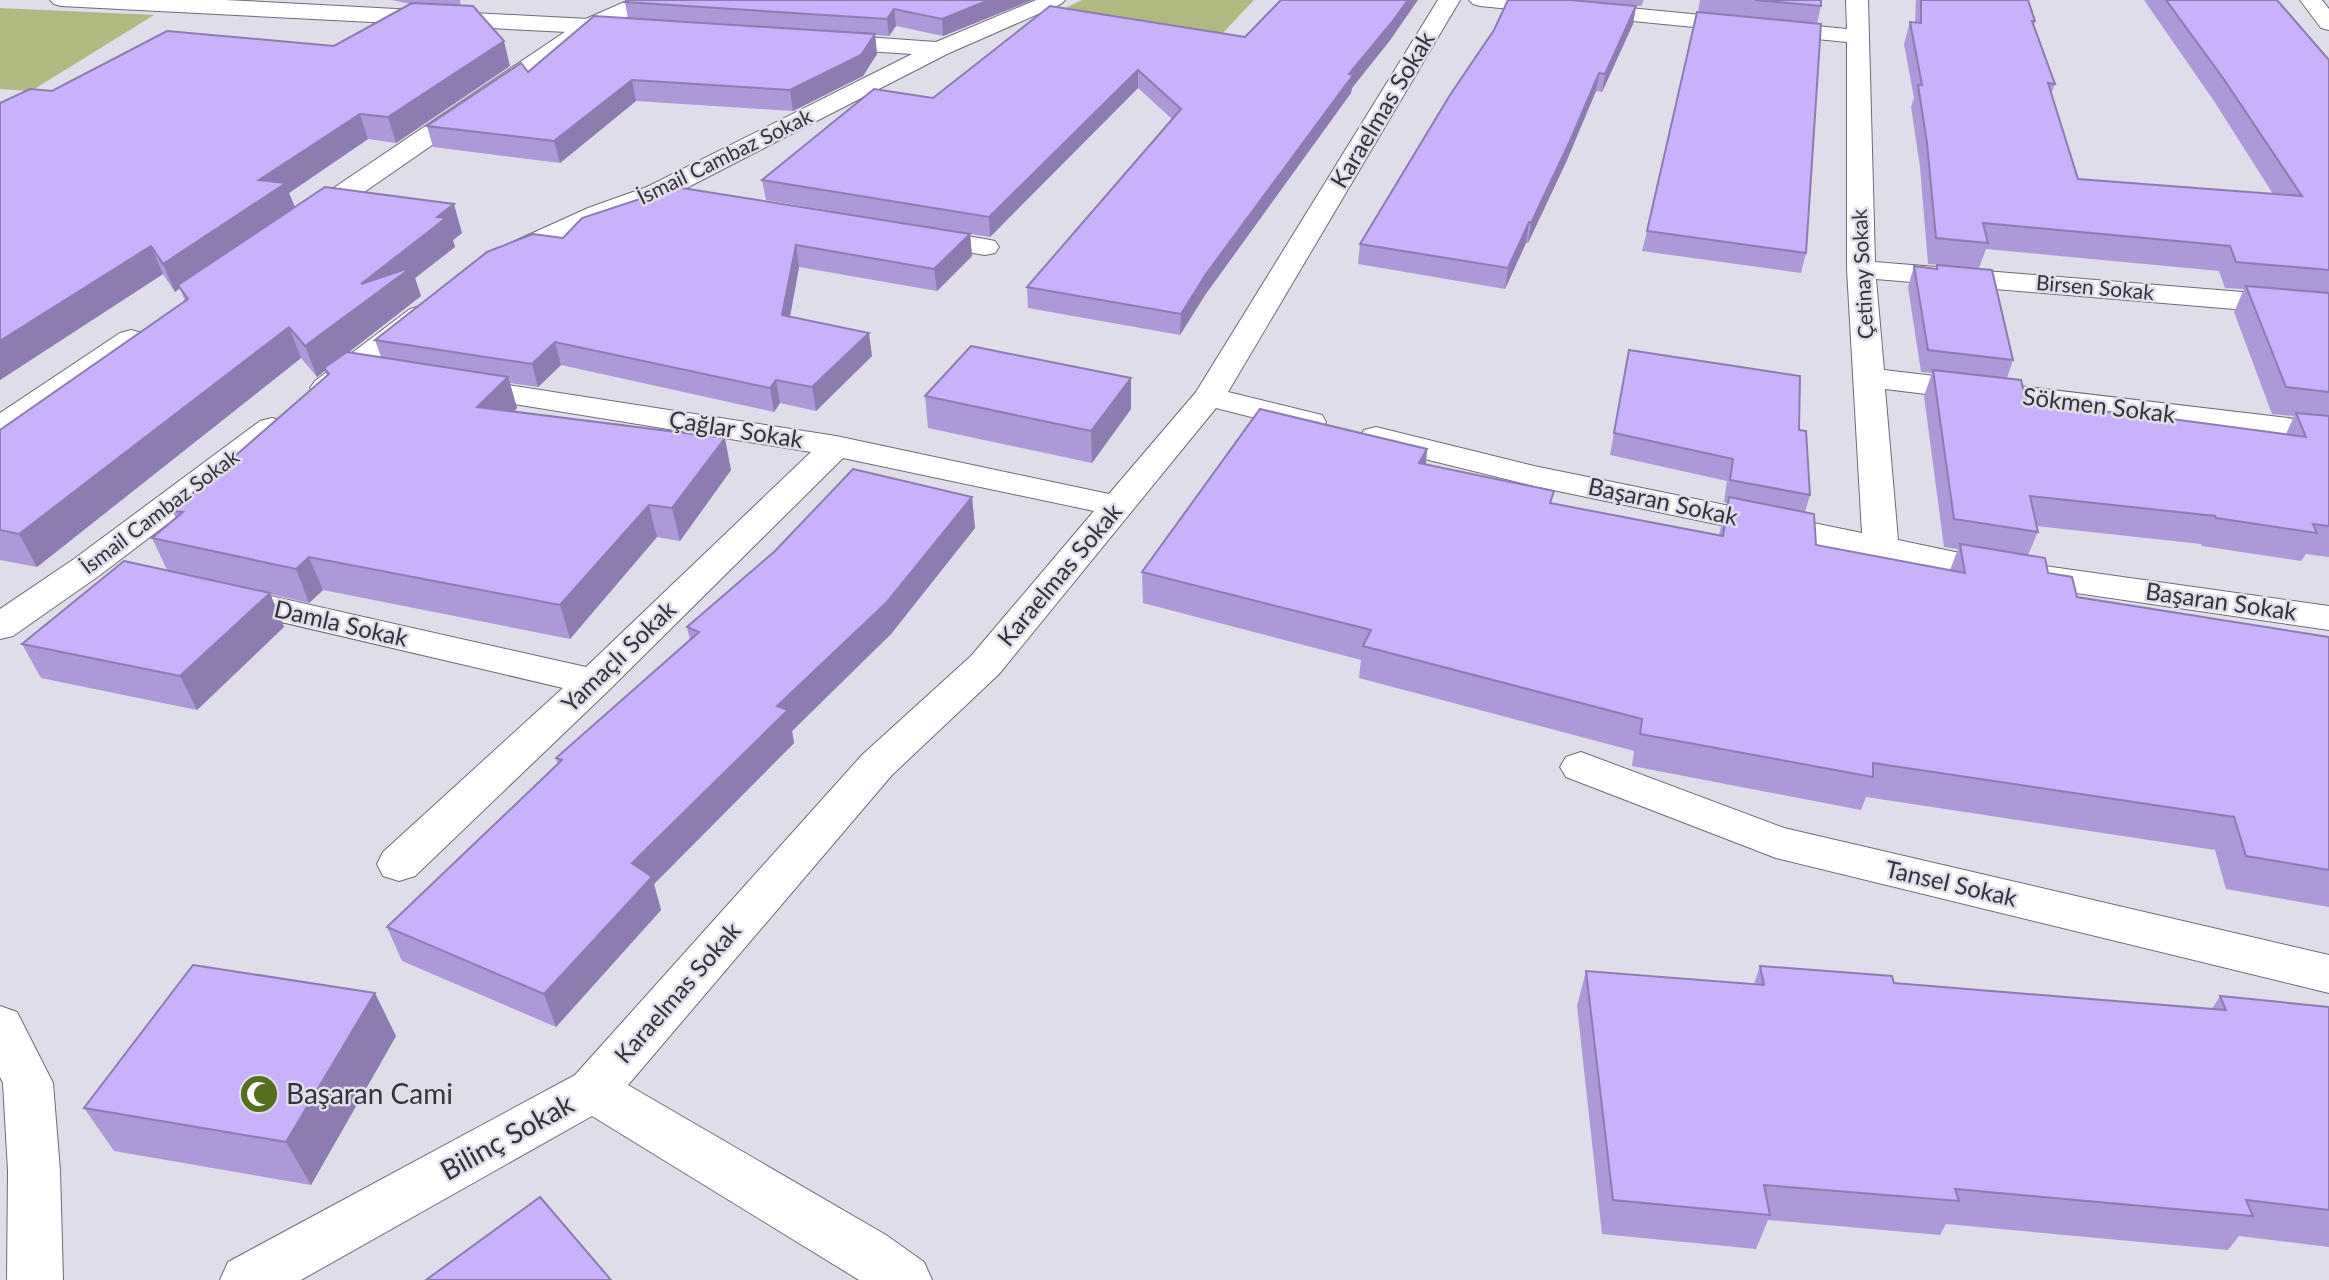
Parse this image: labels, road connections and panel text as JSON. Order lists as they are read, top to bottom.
{
  "streets": {
    "street": [
      "Karaelmas Sokak",
      "İsmail Cambaz Sokak",
      "Çetinay Sokak",
      "Birsen Sokak",
      "Sökmen Sokak",
      "Çağlar Sokak",
      "Başaran Sokak",
      "Damla Sokak",
      "Yamaçlı Sokak",
      "Tansel Sokak",
      "Bilinç Sokak"
    ]
  },
  "crossings": [
    ["Karaelmas Sokak", "Çağlar Sokak"],
    ["Karaelmas Sokak", "Başaran Sokak"],
    ["Karaelmas Sokak", "Bilinç Sokak"],
    ["Çetinay Sokak", "Birsen Sokak"],
    ["Çetinay Sokak", "Sökmen Sokak"],
    ["Çetinay Sokak", "Başaran Sokak"],
    ["Çağlar Sokak", "Yamaçlı Sokak"],
    ["Damla Sokak", "Yamaçlı Sokak"]
  ],
  "places": {
    "mosque": ["Başaran Cami"]
  }
}
